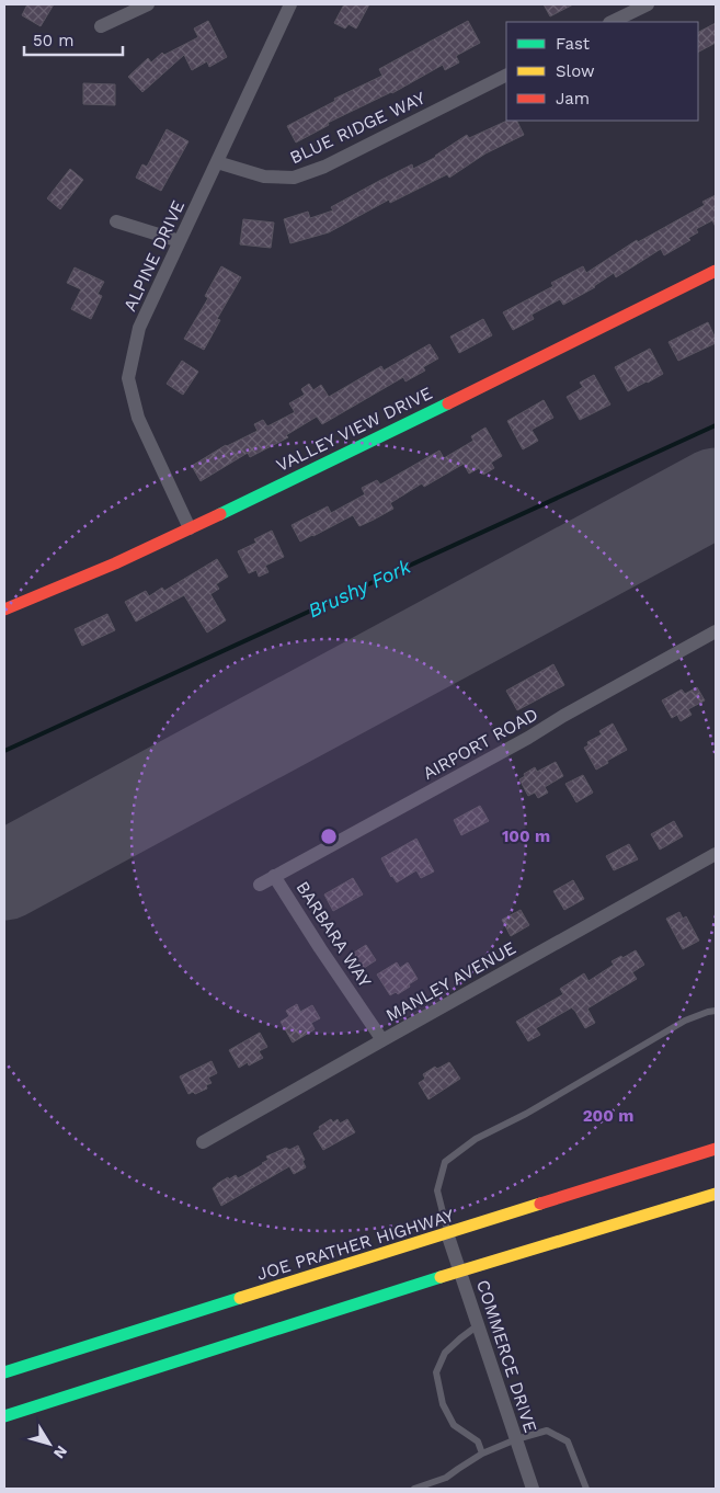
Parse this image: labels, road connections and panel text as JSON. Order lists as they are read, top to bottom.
{
  "streets": {
    "main road": ["VALLEY VIEW DRIVE", "JOE PRATHER HIGHWAY"],
    "street": [
      "BLUE RIDGE WAY",
      "ALPINE DRIVE",
      "AIRPORT ROAD",
      "BARBARA WAY",
      "MANLEY AVENUE",
      "COMMERCE DRIVE"
    ]
  },
  "crossings": [
    ["BLUE RIDGE WAY", "ALPINE DRIVE"],
    ["ALPINE DRIVE", "VALLEY VIEW DRIVE"],
    ["AIRPORT ROAD", "BARBARA WAY"],
    ["BARBARA WAY", "MANLEY AVENUE"],
    ["JOE PRATHER HIGHWAY", "COMMERCE DRIVE"]
  ],
  "water": ["Brushy Fork"],
  "legend": ["Fast", "Slow", "Jam"],
  "scale_bar": "50 m",
  "north": "bottom right",
  "rings": ["100 m", "200 m"]
}
